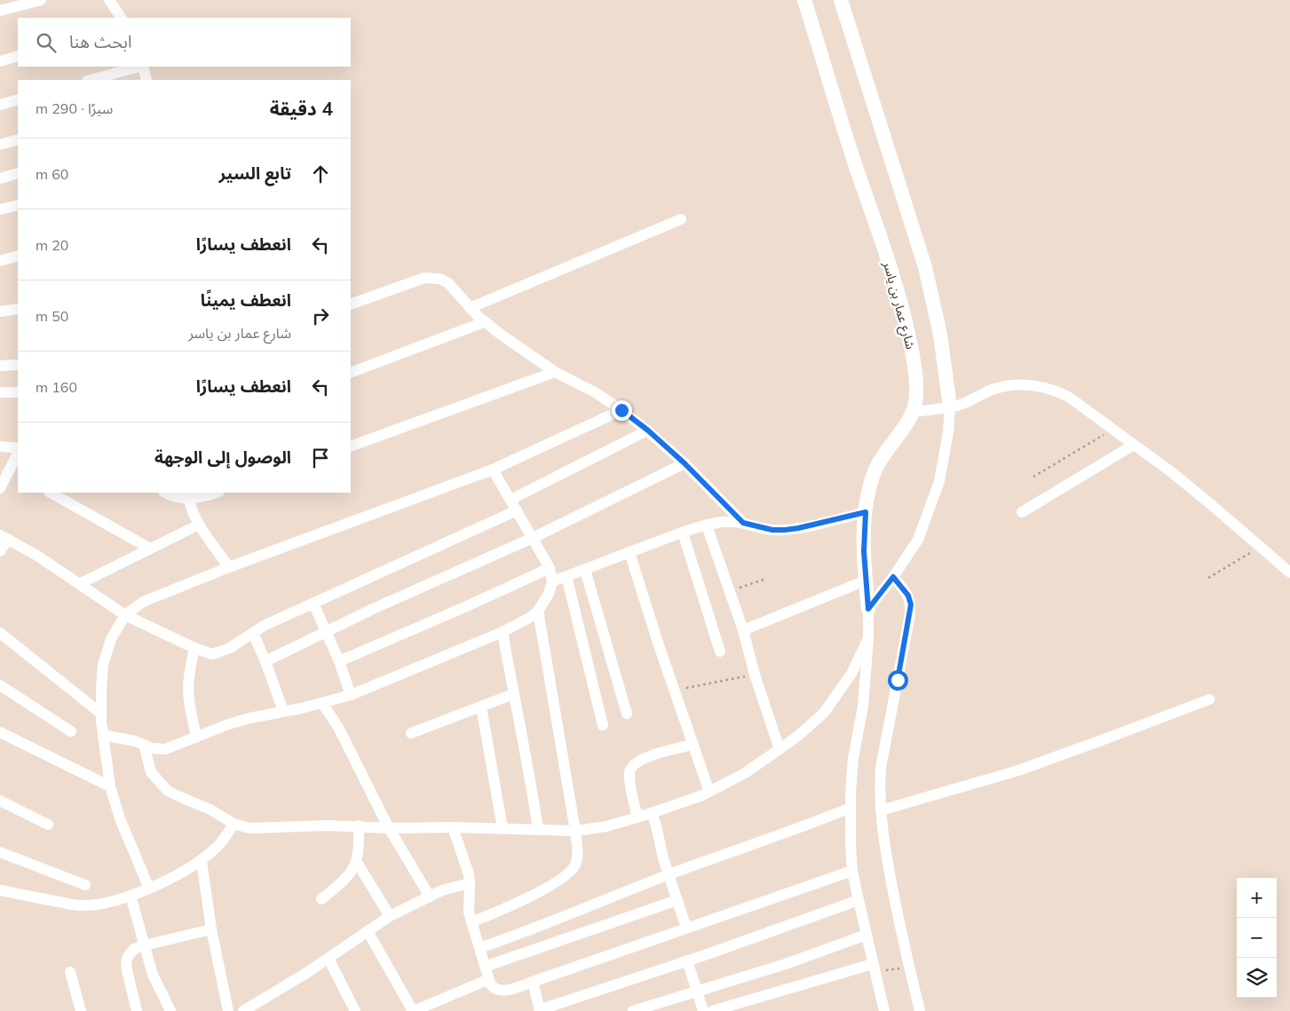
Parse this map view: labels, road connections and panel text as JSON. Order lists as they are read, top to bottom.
{
  "streets": {
    "street": ["شارع عمار بن ياسر"]
  },
  "page": {
    "search": "ابحث هنا",
    "heading": ["4 دقيقة", "سيرًا · 290 m"],
    "list": [
      ["تابع السير", "60 m"],
      ["انعطف يسارًا", "20 m"],
      ["انعطف يمينًا", "شارع عمار بن ياسر", "50 m"],
      ["انعطف يسارًا", "160 m"],
      "الوصول إلى الوجهة"
    ],
    "map_buttons": ["+", "−"]
  }
}
